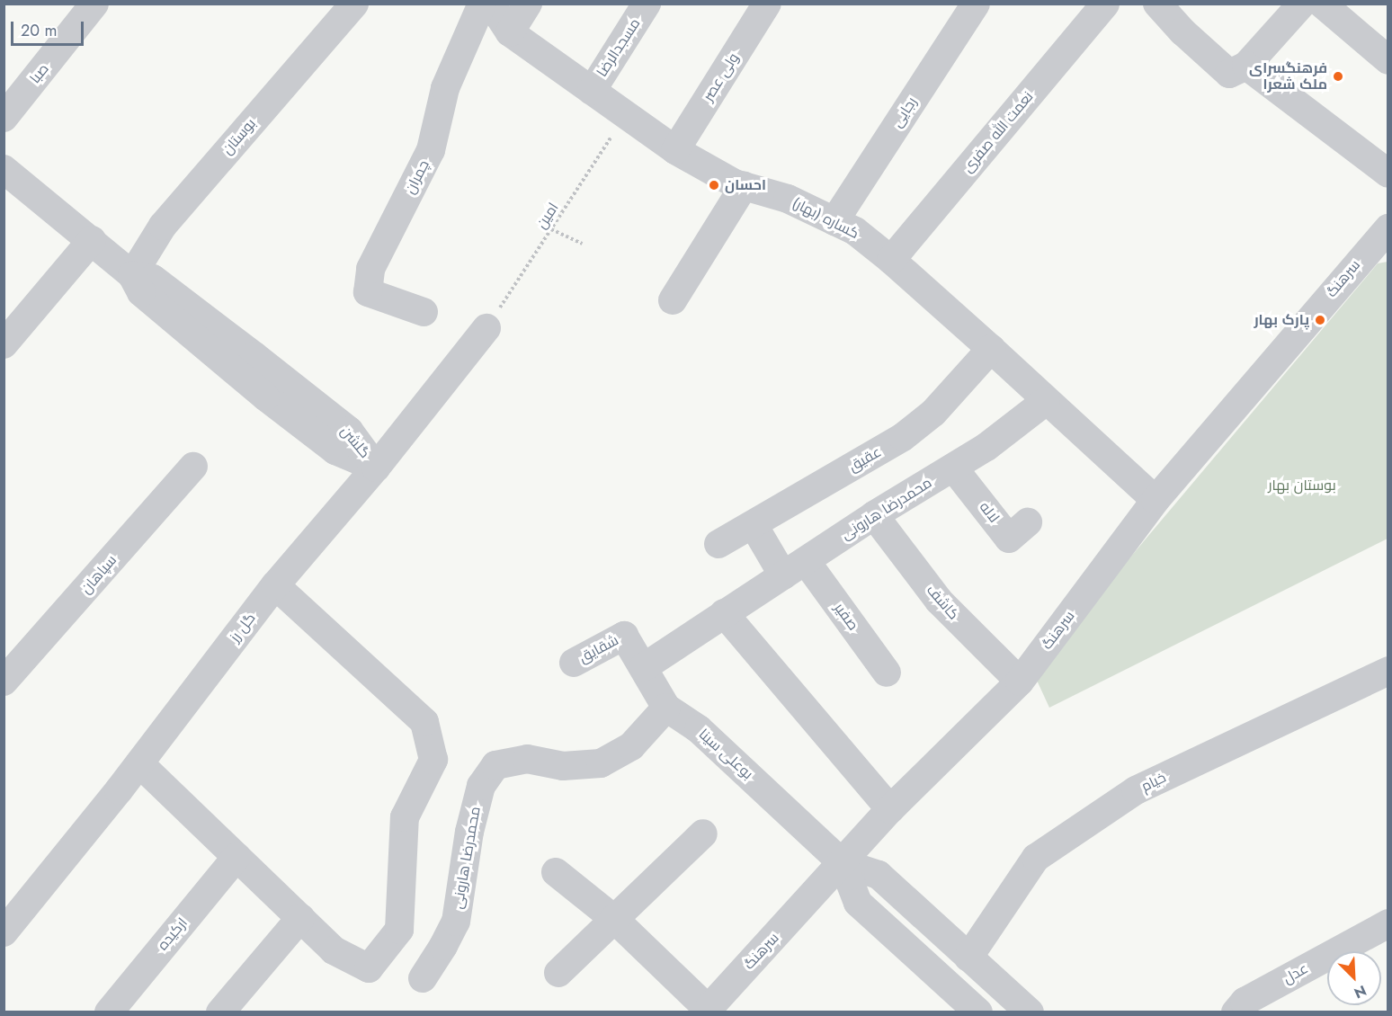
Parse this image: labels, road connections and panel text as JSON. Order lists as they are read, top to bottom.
{
  "streets": {
    "street": [
      "مسجدالرضا",
      "صبا",
      "ولی عصر",
      "رجایی",
      "نعمت الله صفری",
      "بوستان",
      "چمران",
      "کساره (بهار)",
      "سرهنگ",
      "گلشن",
      "عقیق",
      "محمدرضا هارونی",
      "لاله",
      "سپاهان",
      "کاشف",
      "صفیر",
      "گل رز",
      "شقایق",
      "بوعلی سینا",
      "خیام",
      "ارکیده",
      "عدل"
    ],
    "path": ["امین"]
  },
  "crossings": [
    ["مسجدالرضا", "کساره (بهار)"],
    ["ولی عصر", "کساره (بهار)"],
    ["رجایی", "کساره (بهار)"],
    ["نعمت الله صفری", "کساره (بهار)"],
    ["بوستان", "گلشن"],
    ["امین", "کساره (بهار)"],
    ["امین", "گل رز"],
    ["کساره (بهار)", "سرهنگ"],
    ["کساره (بهار)", "عقیق"],
    ["کساره (بهار)", "محمدرضا هارونی"],
    ["سرهنگ", "کاشف"],
    ["سرهنگ", "بوعلی سینا"],
    ["گلشن", "گل رز"],
    ["عقیق", "صفیر"],
    ["محمدرضا هارونی", "لاله"],
    ["محمدرضا هارونی", "کاشف"],
    ["محمدرضا هارونی", "صفیر"],
    ["محمدرضا هارونی", "بوعلی سینا"],
    ["شقایق", "بوعلی سینا"],
    ["بوعلی سینا", "خیام"]
  ],
  "parks": ["بوستان بهار"],
  "places": ["فرهنگسرای ملک شعرا", "احسان", "پارک بهار"],
  "scale_bar": "20 m",
  "north": "bottom right"
}
